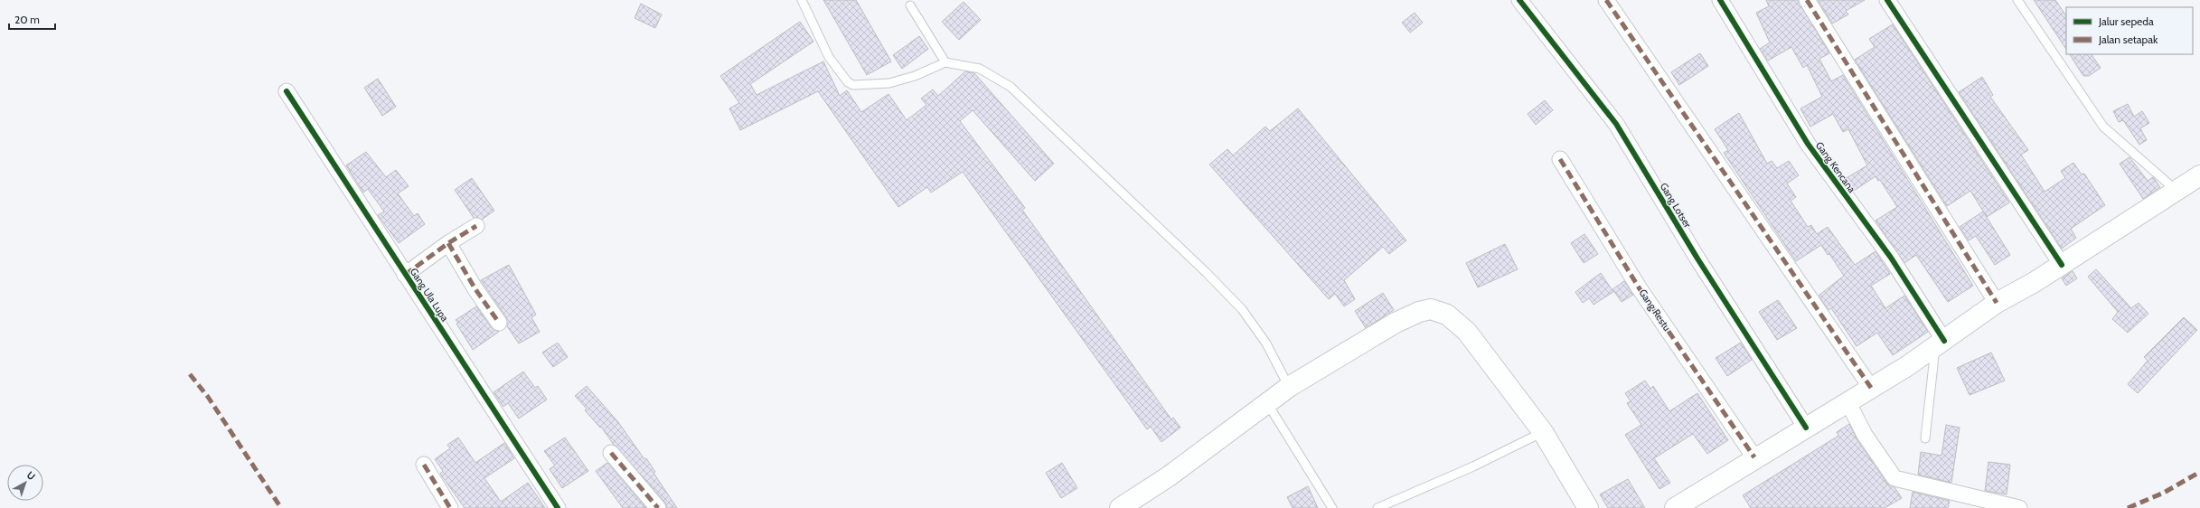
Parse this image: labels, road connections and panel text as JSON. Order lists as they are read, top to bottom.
{
  "streets": {
    "street": [
      "Gang Kencana",
      "Gang Lotser",
      "Gang Ula Lupa",
      "Gang Restu"
    ]
  },
  "legend": ["Jalur sepeda", "Jalan setapak"],
  "scale_bar": "20 m",
  "north": "top right"
}
